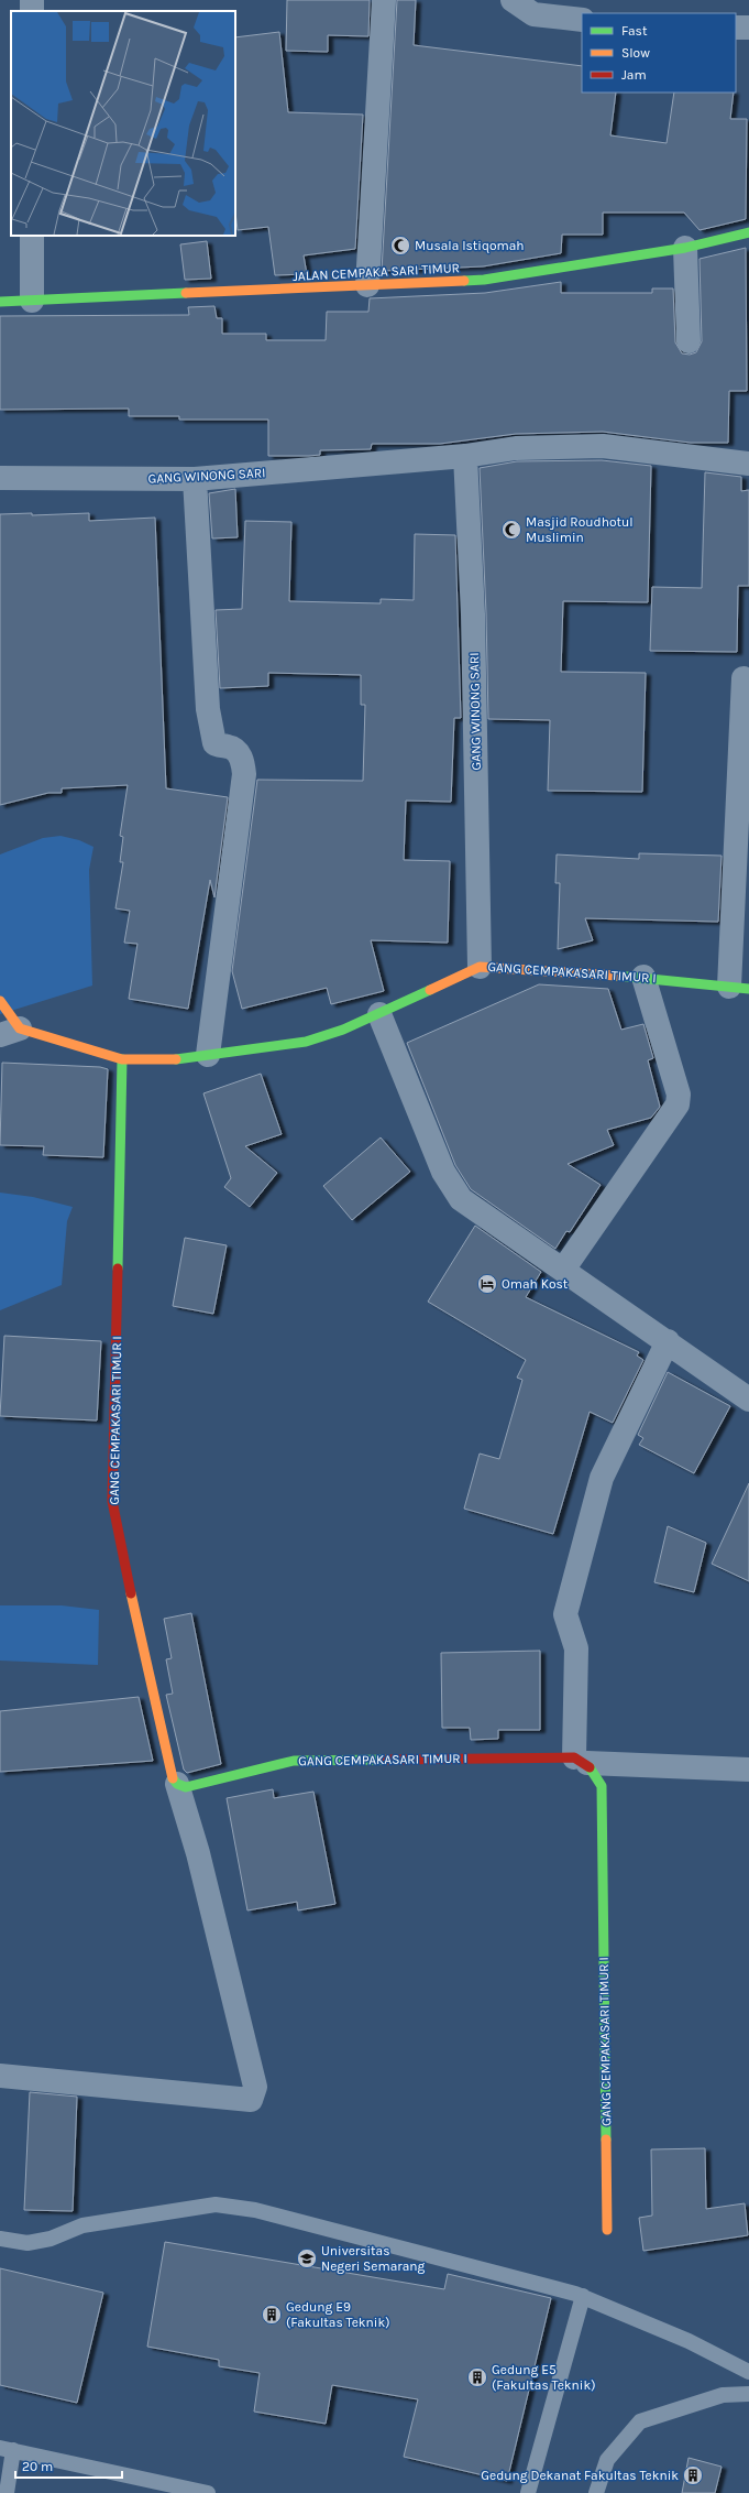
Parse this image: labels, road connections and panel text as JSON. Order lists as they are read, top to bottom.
{
  "streets": {
    "street": ["JALAN CEMPAKA SARI TIMUR", "GANG WINONG SARI", "GANG CEMPAKASARI TIMUR I"]
  },
  "crossings": [
    ["GANG WINONG SARI", "GANG CEMPAKASARI TIMUR I"]
  ],
  "places": {
    "mosque": ["Musala Istiqomah", "Masjid Roudhotul Muslimin"],
    "hotel": ["Omah Kost"],
    "school or university": ["Universitas Negeri Semarang"],
    "building": ["Gedung E9 (Fakultas Teknik)", "Gedung E5 (Fakultas Teknik)", "Gedung Dekanat Fakultas Teknik"]
  },
  "legend": ["Fast", "Slow", "Jam"],
  "scale_bar": "20 m"
}
